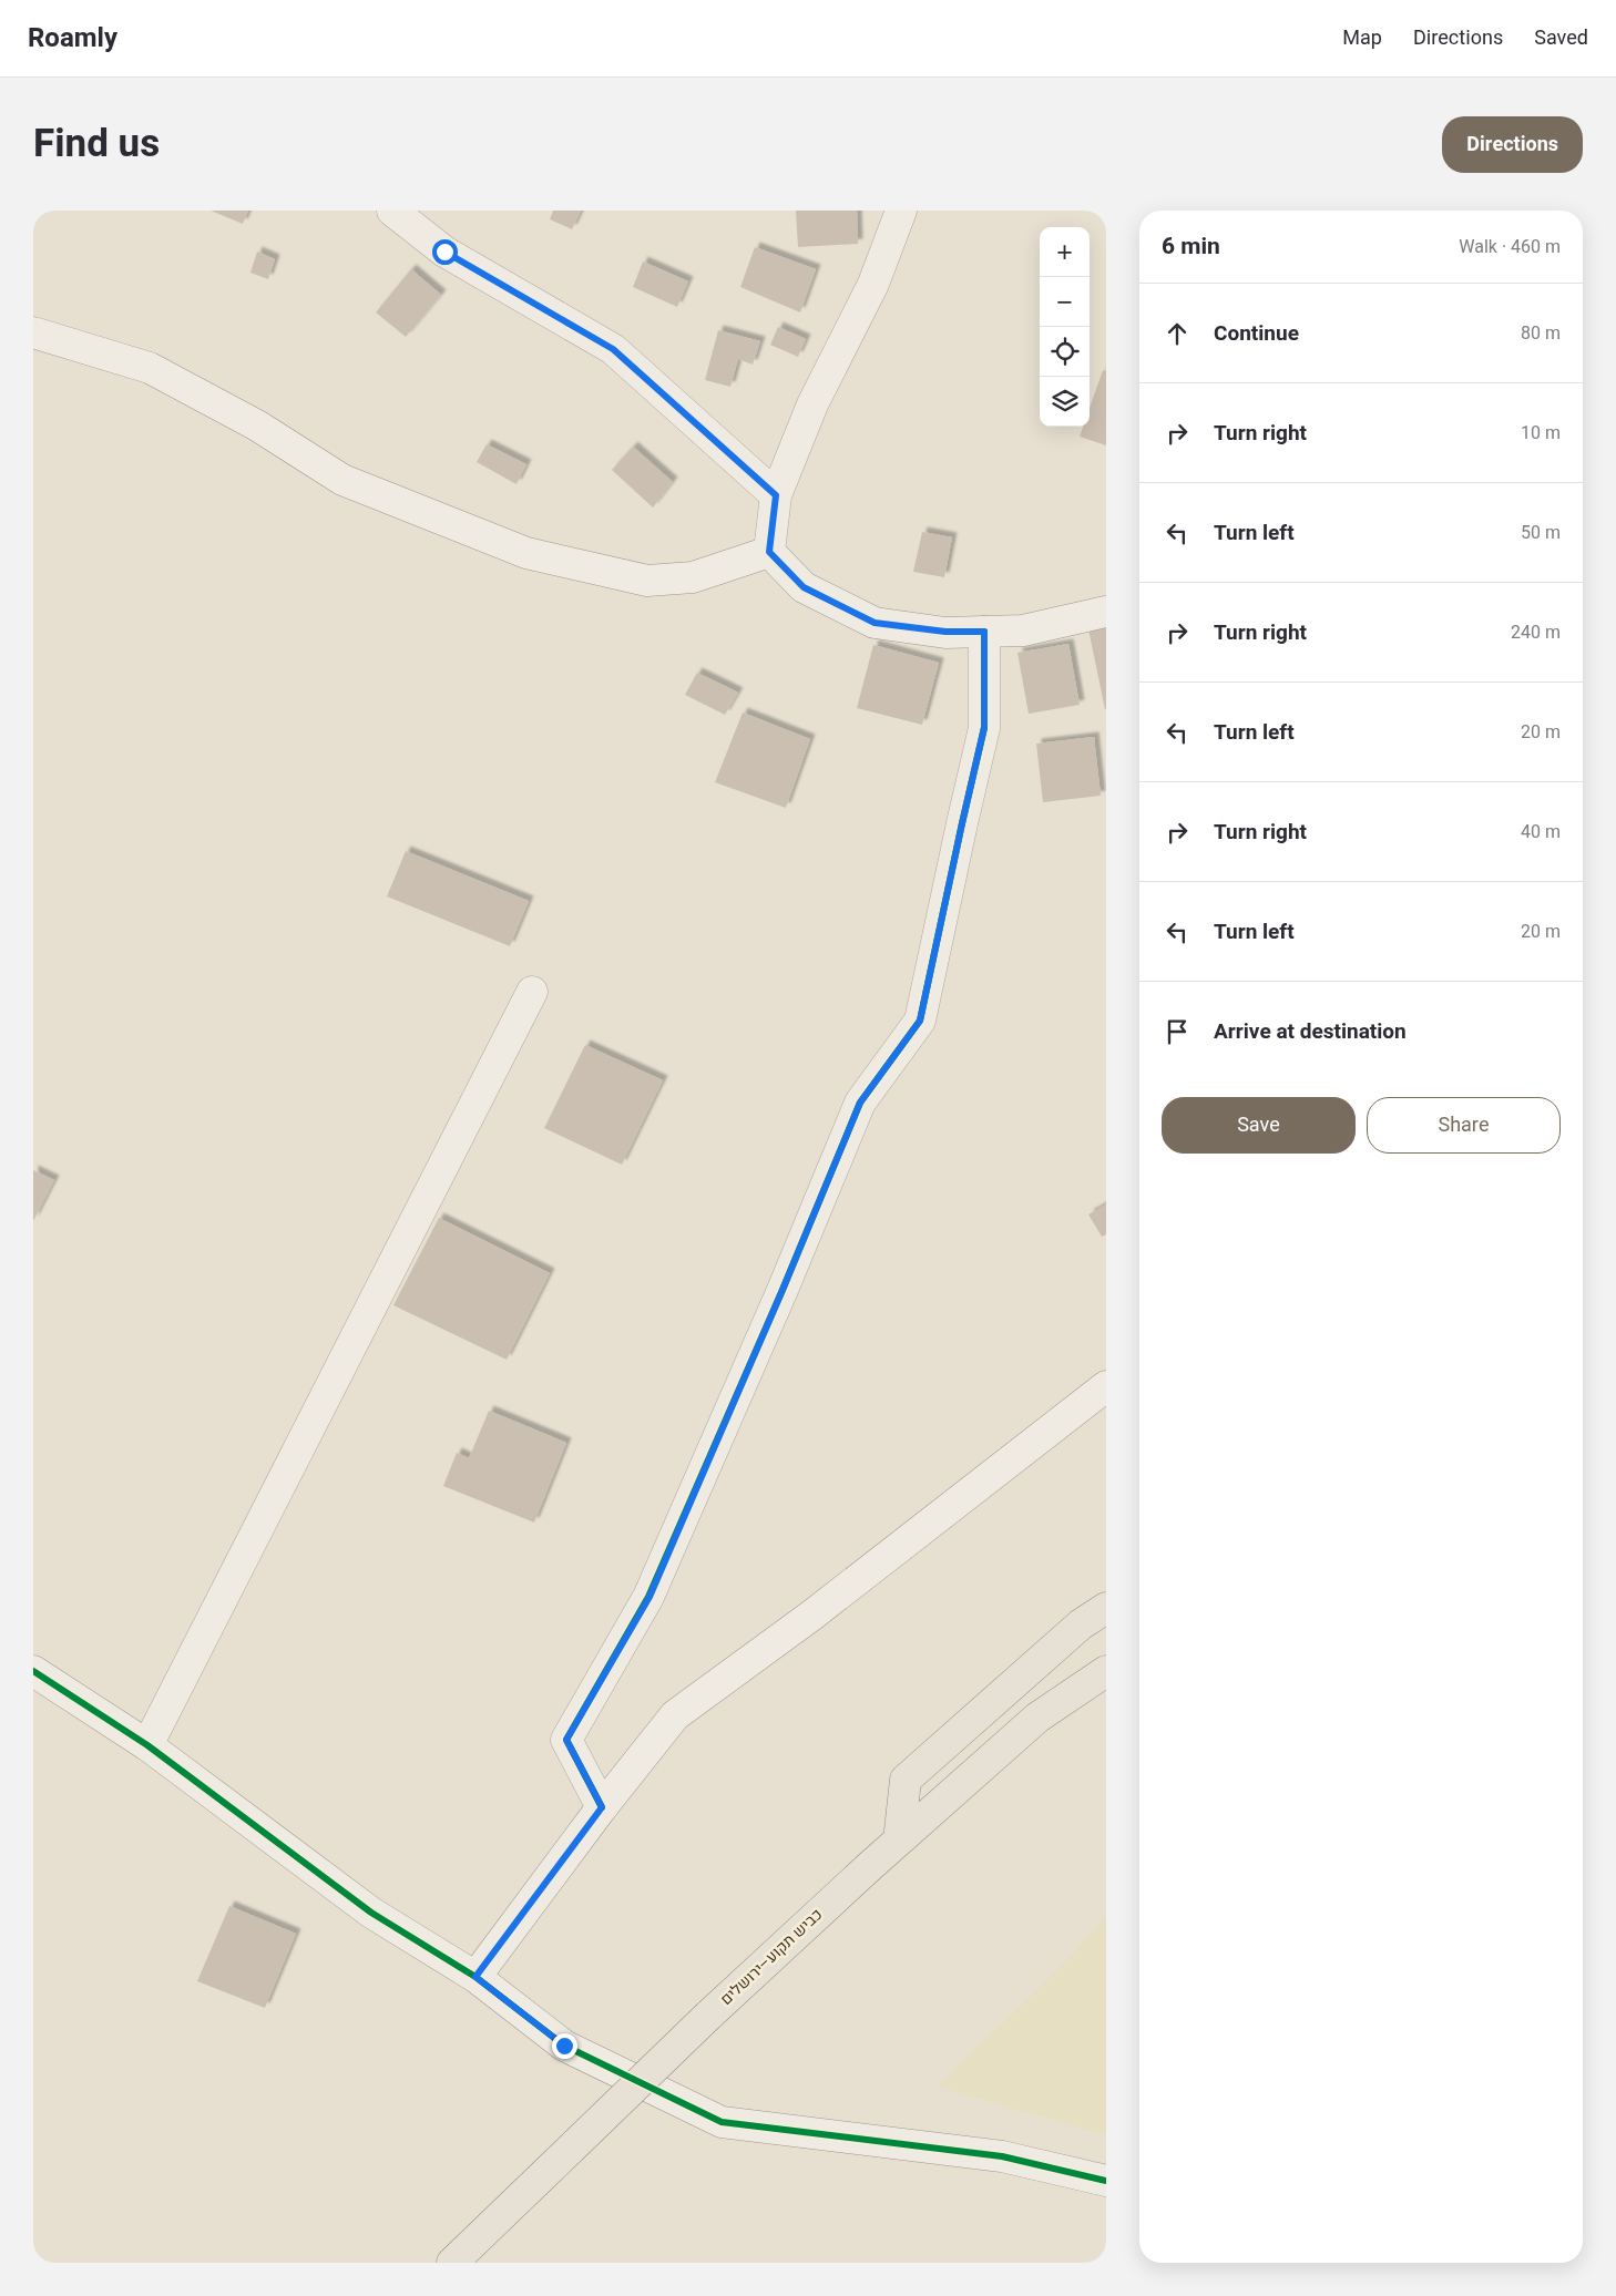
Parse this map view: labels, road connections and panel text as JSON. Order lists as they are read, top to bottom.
{
  "streets": {
    "main road": ["כביש תקוע–ירושלים"]
  },
  "page": {
    "header": "Roamly",
    "nav": ["Map", "Directions", "Saved"],
    "title": "Find us",
    "buttons": [
      "Directions",
      ["Save", "Share"]
    ],
    "heading": ["6 min", "Walk · 460 m"],
    "map_buttons": ["+", "−"],
    "list": [
      ["Continue", "80 m"],
      ["Turn right", "10 m"],
      ["Turn left", "50 m"],
      ["Turn right", "240 m"],
      ["Turn left", "20 m"],
      ["Turn right", "40 m"],
      ["Turn left", "20 m"],
      "Arrive at destination"
    ]
  }
}
